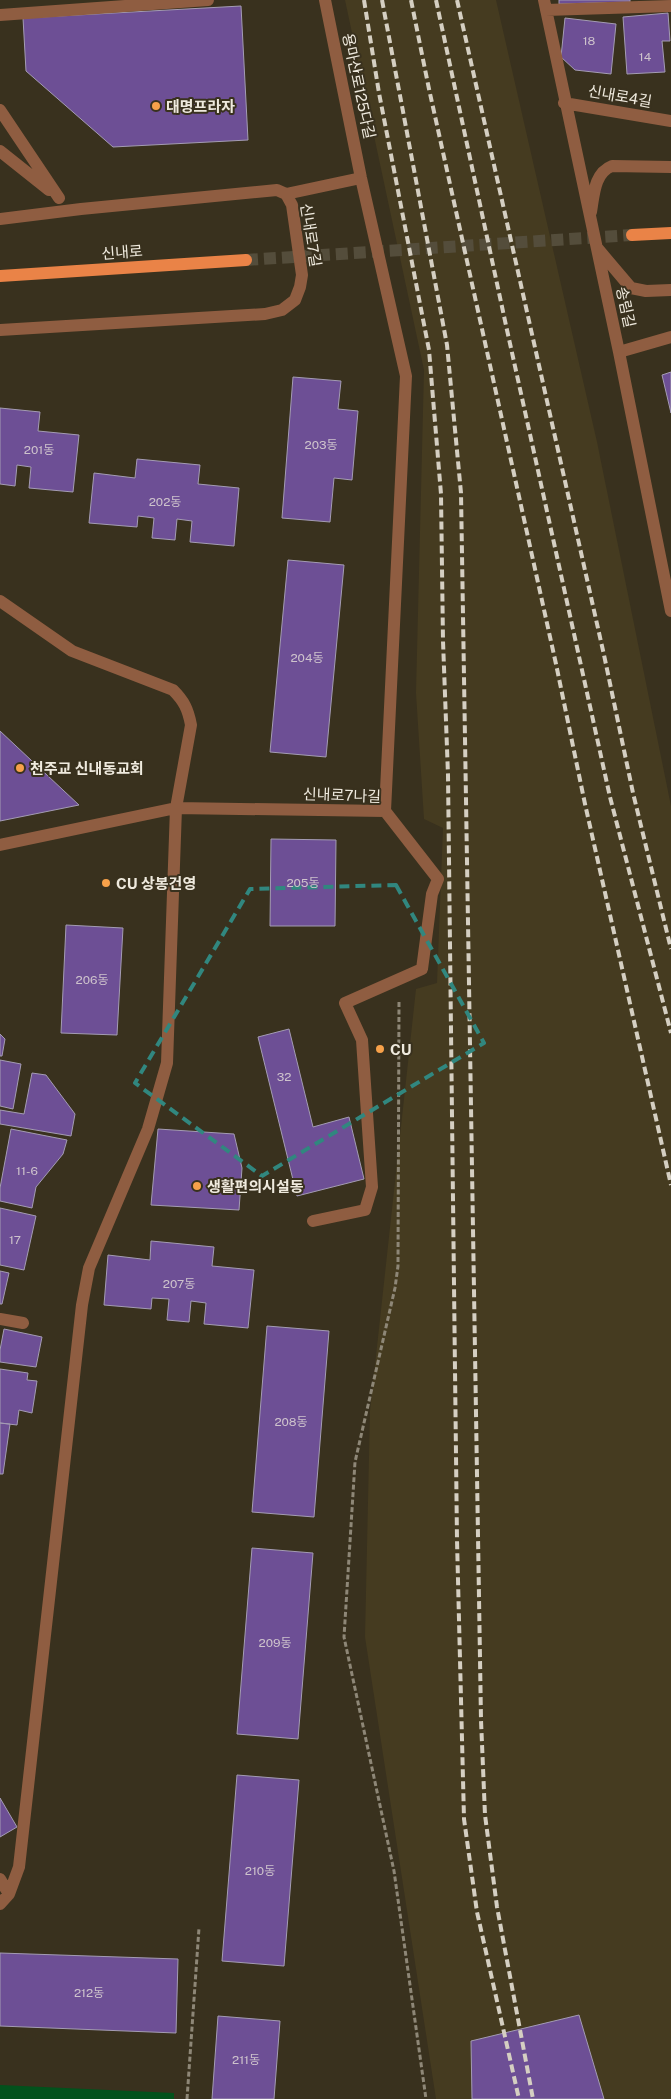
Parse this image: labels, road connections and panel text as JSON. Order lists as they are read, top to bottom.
{
  "streets": {
    "main road": ["신내로"],
    "street": [
      "용마산로125다길",
      "신내로4길",
      "신내로7길",
      "송림길",
      "신내로7나길"
    ]
  },
  "crossings": [
    ["용마산로125다길", "신내로7나길"],
    ["신내로4길", "송림길"]
  ],
  "places": [
    "대명프라자",
    "천주교 신내동교회",
    "CU 상봉건영",
    "CU",
    "생활편의시설동"
  ],
  "house_numbers": [
    "18",
    "14",
    "203동",
    "201동",
    "202동",
    "204동",
    "205동",
    "206동",
    "32",
    "11-6",
    "17",
    "207동",
    "208동",
    "209동",
    "210동",
    "212동",
    "211동"
  ]
}
